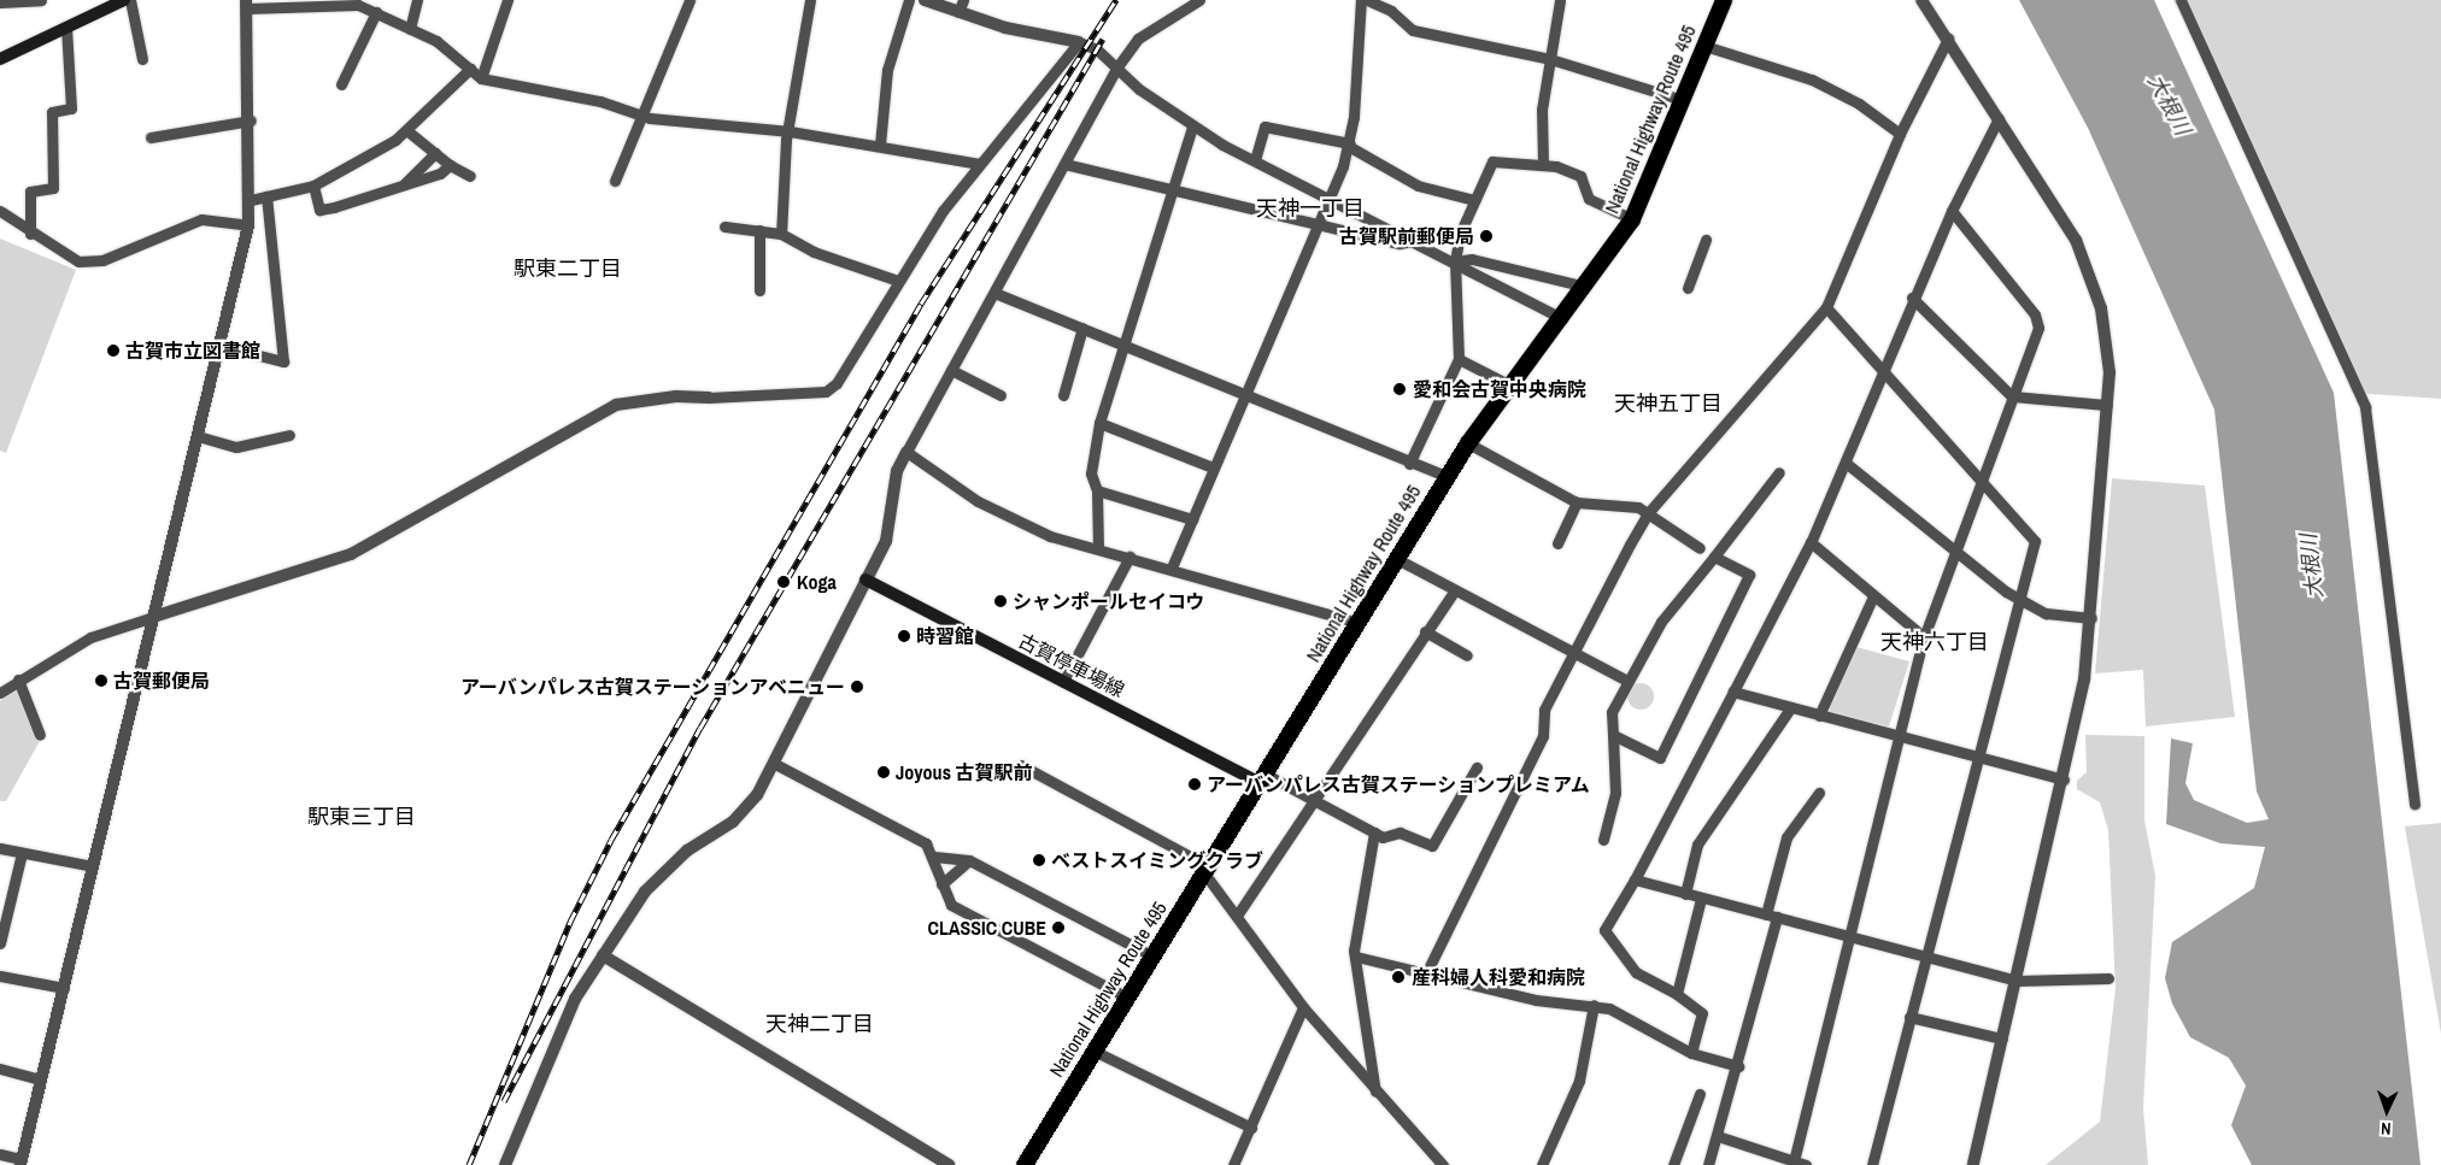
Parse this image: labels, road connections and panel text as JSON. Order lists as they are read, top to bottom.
{
  "streets": {
    "highway": ["National Highway Route 495"],
    "main road": ["古賀停車場線"]
  },
  "crossings": [
    ["National Highway Route 495", "古賀停車場線"]
  ],
  "districts": [
    "天神一丁目",
    "駅東二丁目",
    "天神五丁目",
    "天神六丁目",
    "駅東三丁目",
    "天神二丁目"
  ],
  "water": ["大根川"],
  "places": [
    "古賀駅前郵便局",
    "古賀市立図書館",
    "愛和会古賀中央病院",
    "Koga",
    "シャンポールセイコウ",
    "時習館",
    "古賀郵便局",
    "アーバンパレス古賀ステーションアベニュー",
    "Joyous 古賀駅前",
    "アーバンパレス古賀ステーションプレミアム",
    "ベストスイミングクラブ",
    "CLASSIC CUBE",
    "産科婦人科愛和病院"
  ],
  "north": "bottom"
}
